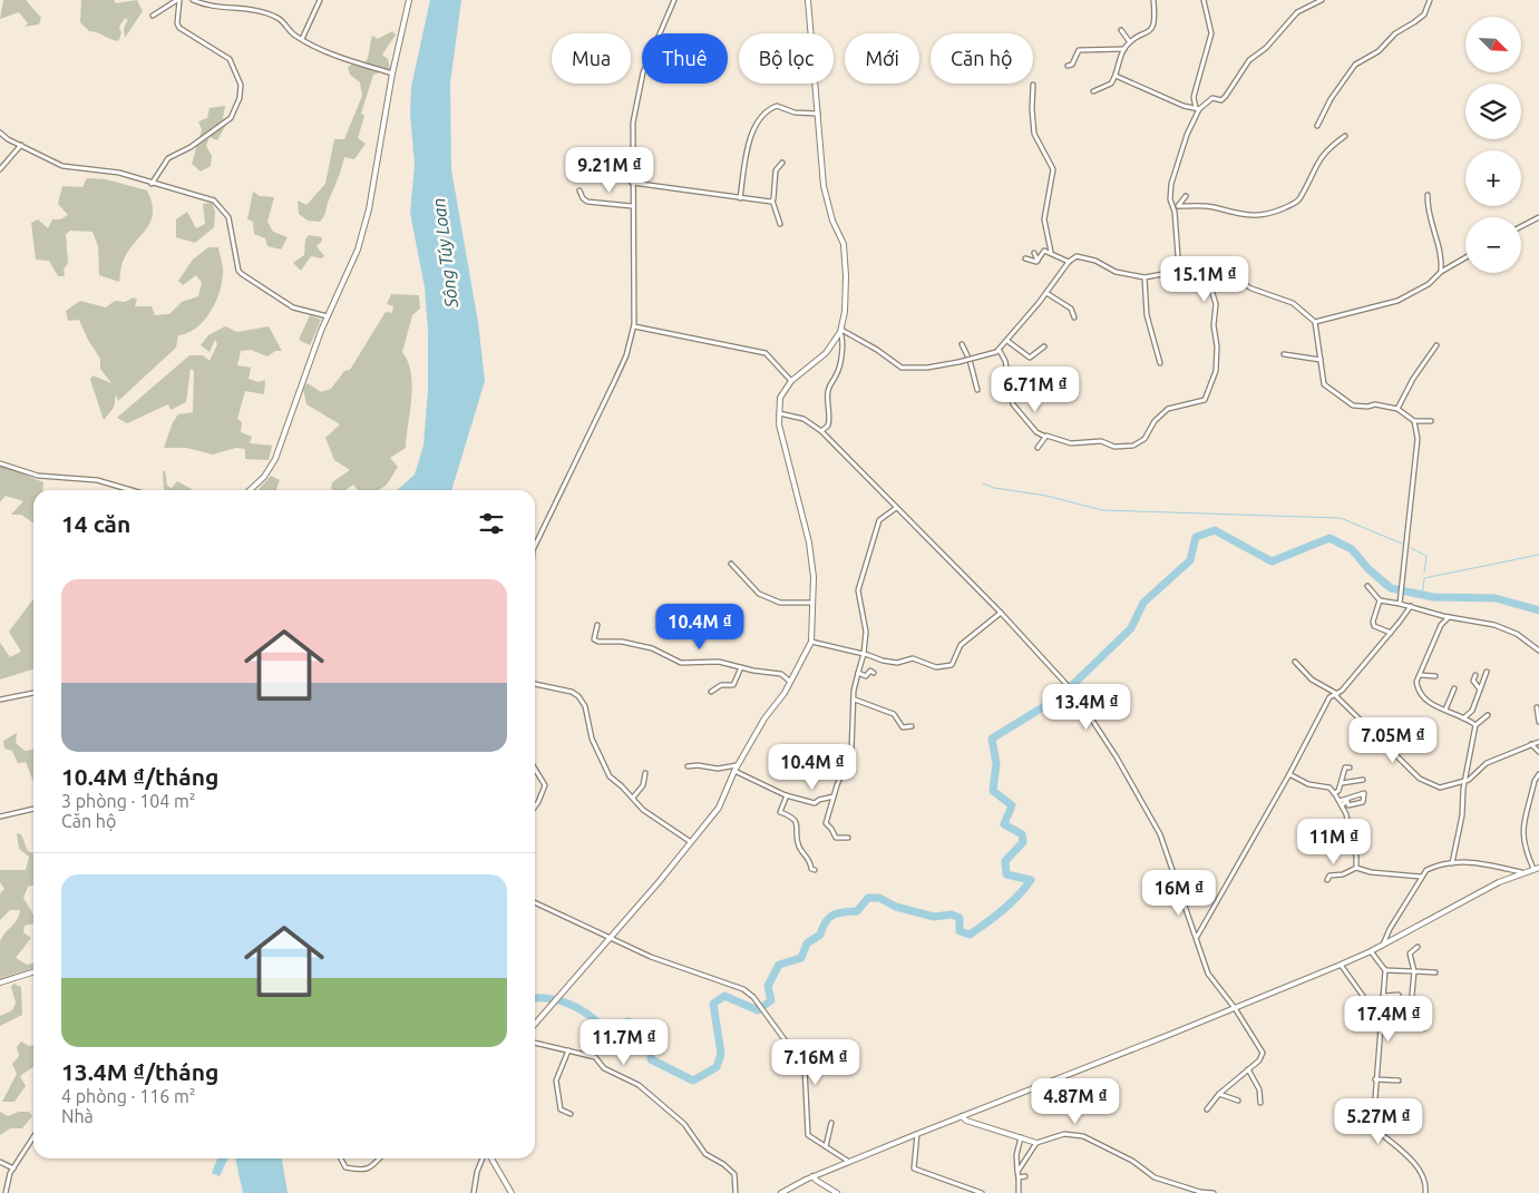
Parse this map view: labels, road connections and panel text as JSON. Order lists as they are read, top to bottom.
{
  "water": ["Sông Túy Loan"],
  "north": "bottom right",
  "page": {
    "map_buttons": ["+", "−"],
    "chip": [
      "Mua",
      "Thuê",
      "Bộ lọc",
      "Mới",
      "Căn hộ"
    ],
    "price": [
      "9.21M ₫",
      "15.1M ₫",
      "6.71M ₫",
      "10.4M ₫",
      "13.4M ₫",
      "7.05M ₫",
      "10.4M ₫",
      "11M ₫",
      "16M ₫",
      "17.4M ₫",
      "11.7M ₫",
      "7.16M ₫",
      "4.87M ₫",
      "5.27M ₫"
    ],
    "heading": "14 căn",
    "list": [
      {
        "name": "10.4M ₫/tháng",
        "note": "3 phòng · 104 m² · Căn hộ"
      },
      {
        "name": "13.4M ₫/tháng",
        "note": "4 phòng · 116 m² · Nhà"
      }
    ]
  }
}
